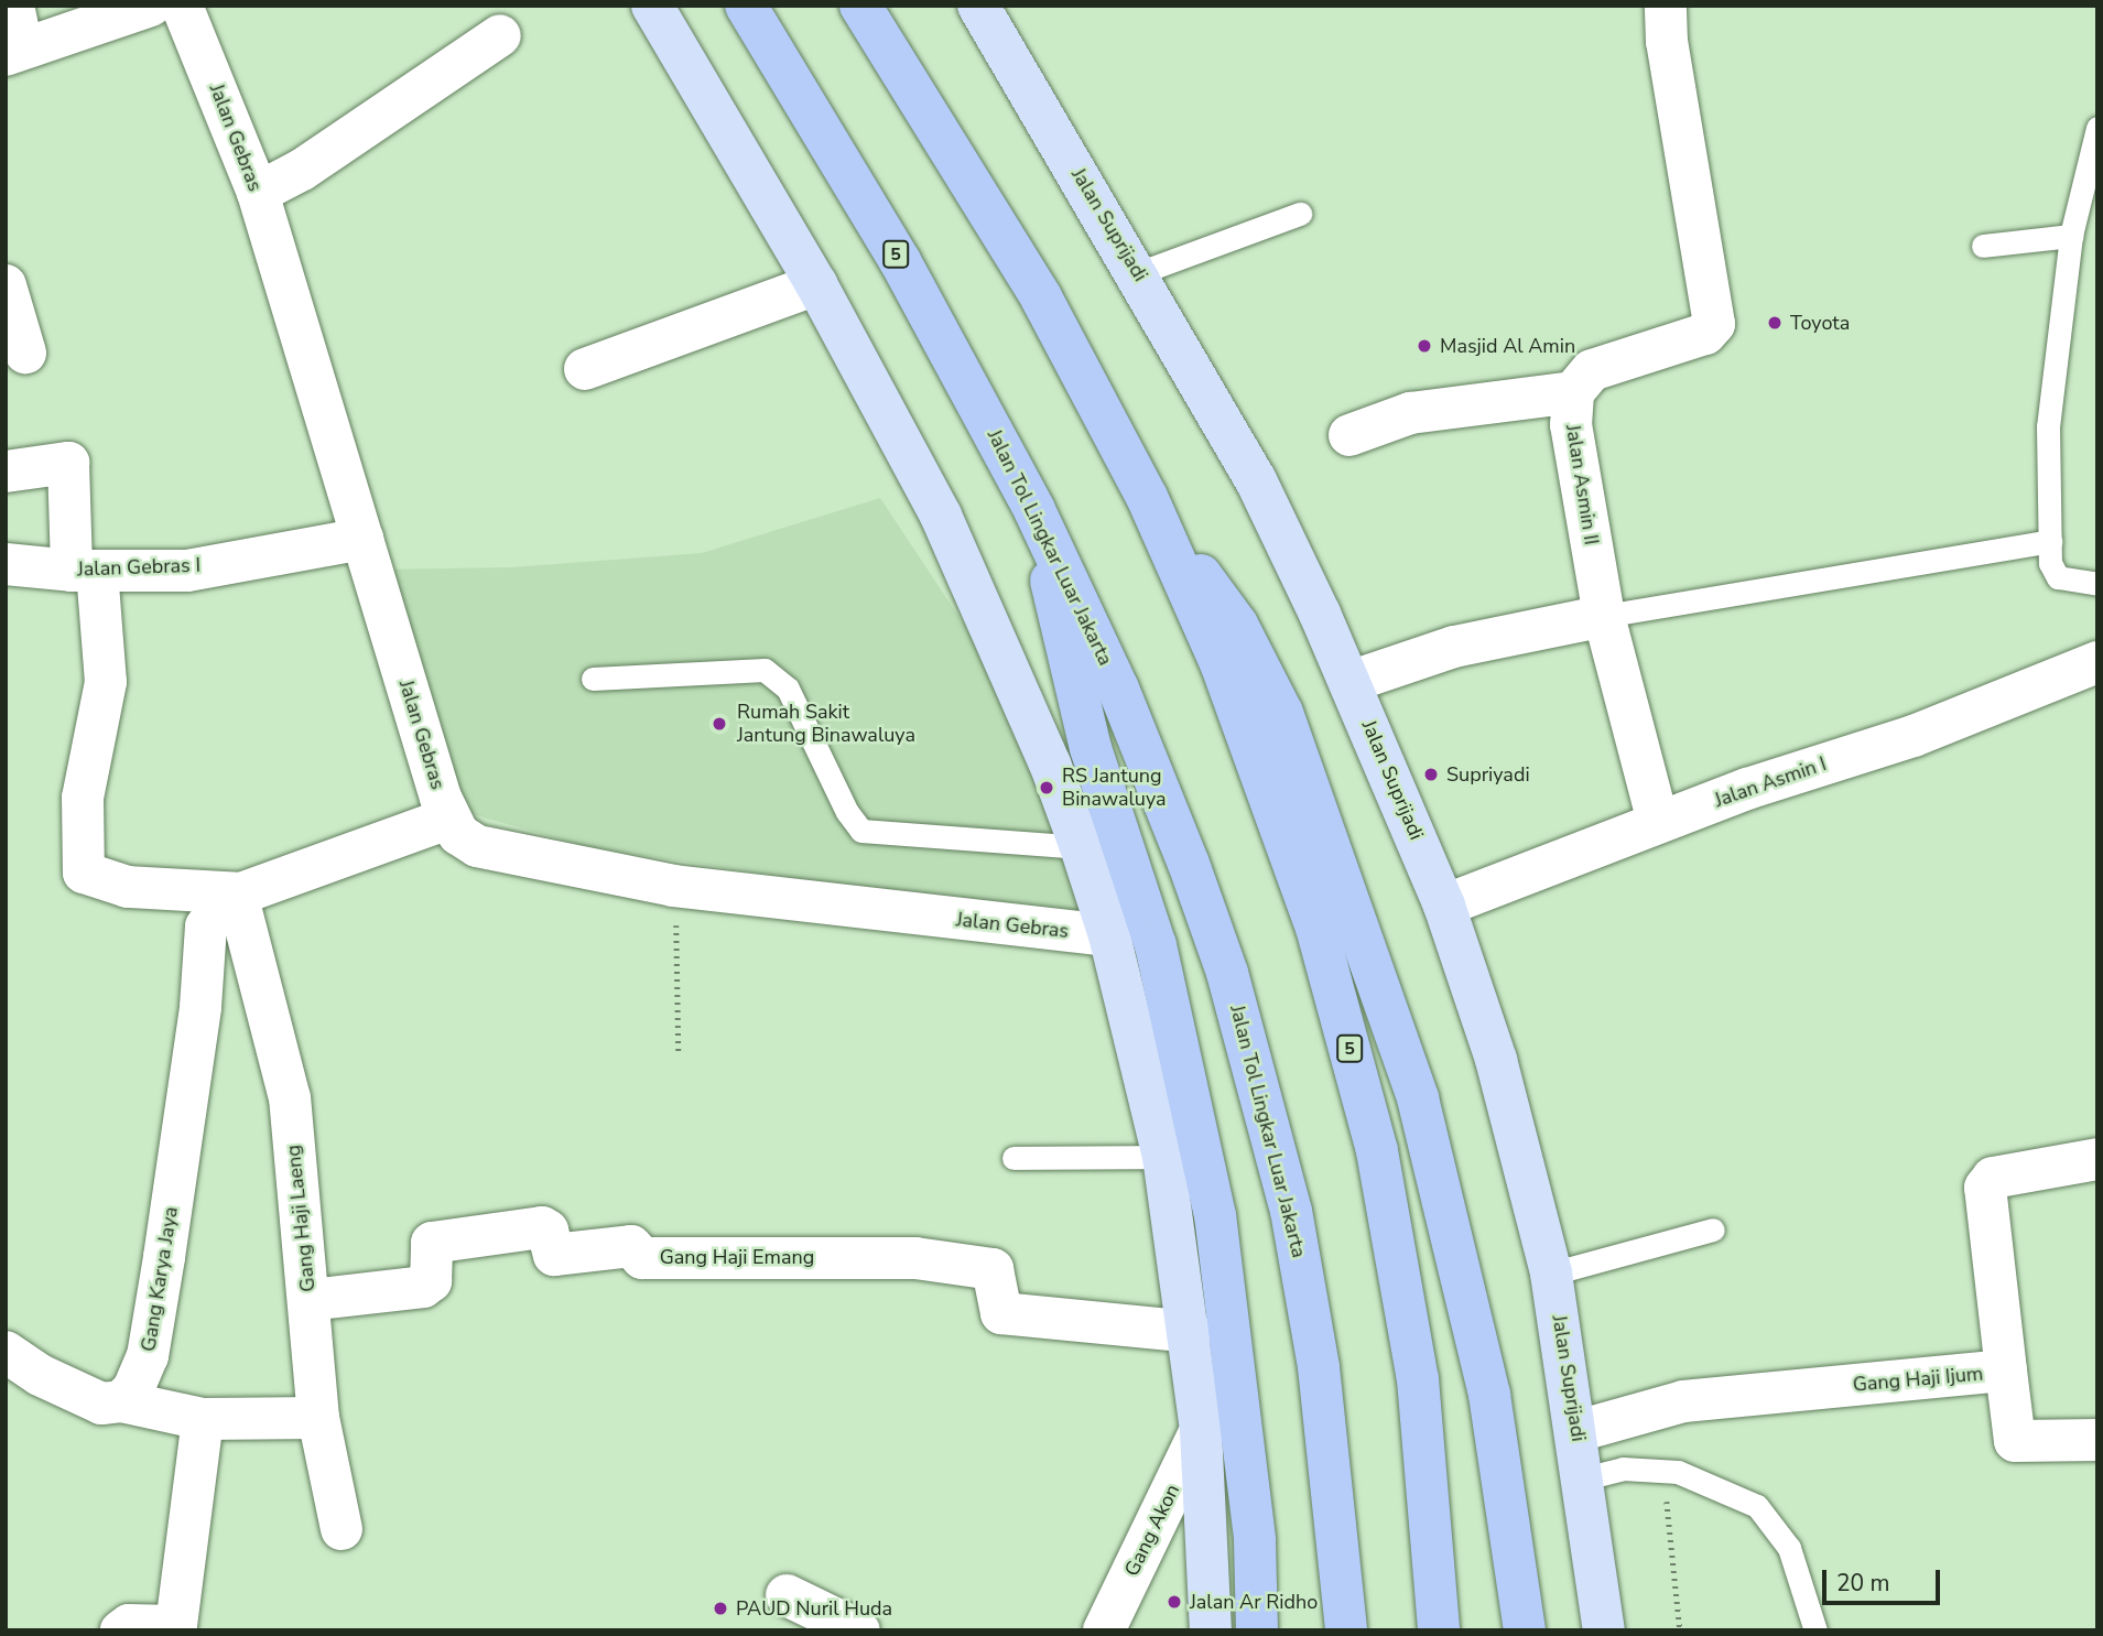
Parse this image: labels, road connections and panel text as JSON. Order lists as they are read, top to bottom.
{
  "streets": {
    "highway": ["5", "Jalan Tol Lingkar Luar Jakarta"],
    "main road": ["Jalan Suprijadi"],
    "street": [
      "Jalan Gebras",
      "Jalan Asmin II",
      "Jalan Gebras I",
      "Jalan Asmin I",
      "Gang Haji Laeng",
      "Gang Haji Emang",
      "Gang Karya Jaya",
      "Gang Haji Ijum",
      "Gang Akon"
    ]
  },
  "crossings": [
    ["Jalan Gebras", "Jalan Gebras I"],
    ["Jalan Suprijadi", "Jalan Asmin I"],
    ["Jalan Suprijadi", "Gang Haji Ijum"],
    ["Jalan Asmin II", "Jalan Asmin I"],
    ["Gang Haji Laeng", "Gang Haji Emang"],
    ["Gang Haji Laeng", "Gang Karya Jaya"]
  ],
  "places": [
    "Toyota",
    "Masjid Al Amin",
    "Rumah Sakit Jantung Binawaluya",
    "Supriyadi",
    "RS Jantung Binawaluya",
    "Jalan Ar Ridho",
    "PAUD Nuril Huda"
  ],
  "scale_bar": "20 m"
}
